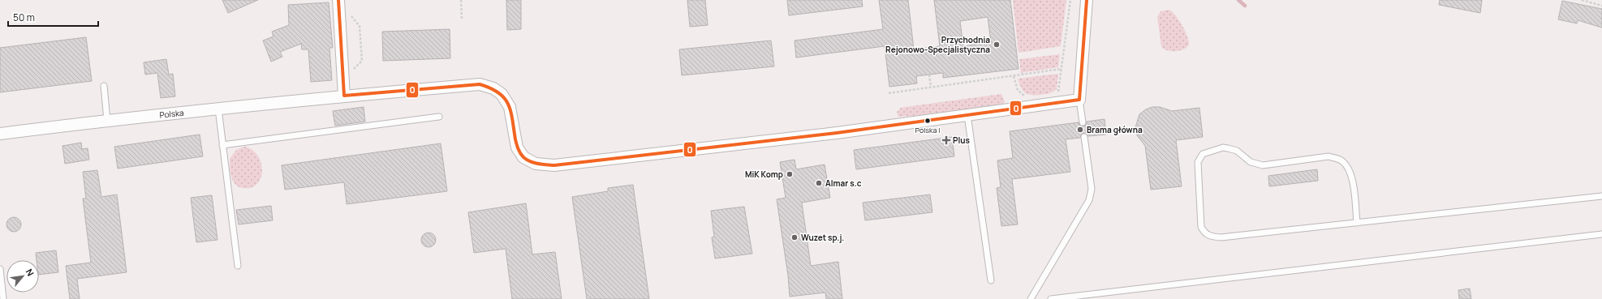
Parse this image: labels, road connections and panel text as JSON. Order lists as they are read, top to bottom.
{
  "streets": {
    "street": ["Polska"]
  },
  "places": {
    "other": [
      "Przychodnia Rejonowo-Specjalistyczna",
      "Polska I",
      "Brama główna",
      "MiK Komp",
      "Almar s.c",
      "Wuzet sp.j."
    ],
    "health": ["Plus"]
  },
  "lines": ["transit line 0"],
  "scale_bar": "50 m",
  "north": "top right"
}
